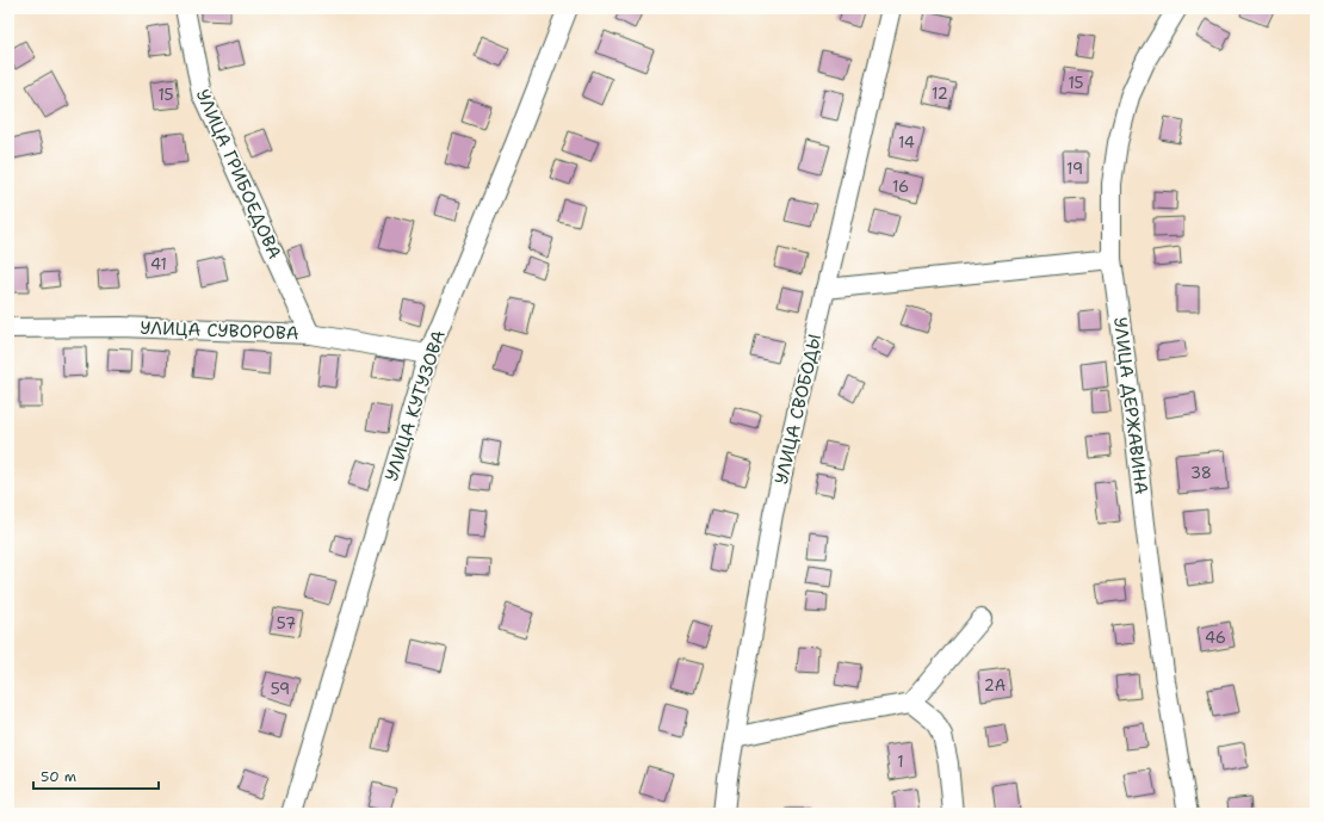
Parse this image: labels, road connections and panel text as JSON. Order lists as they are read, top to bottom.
{
  "streets": {
    "street": [
      "УЛИЦА ГРИБОЕДОВА",
      "УЛИЦА СУВОРОВА",
      "УЛИЦА КУТУЗОВА",
      "УЛИЦА ДЕРЖАВИНА",
      "УЛИЦА СВОБОДЫ"
    ]
  },
  "crossings": [
    ["УЛИЦА ГРИБОЕДОВА", "УЛИЦА СУВОРОВА"],
    ["УЛИЦА СУВОРОВА", "УЛИЦА КУТУЗОВА"]
  ],
  "house_numbers": [
    "15",
    "12",
    "15",
    "14",
    "19",
    "16",
    "41",
    "38",
    "57",
    "46",
    "2А",
    "59",
    "1"
  ],
  "scale_bar": "50 m"
}
